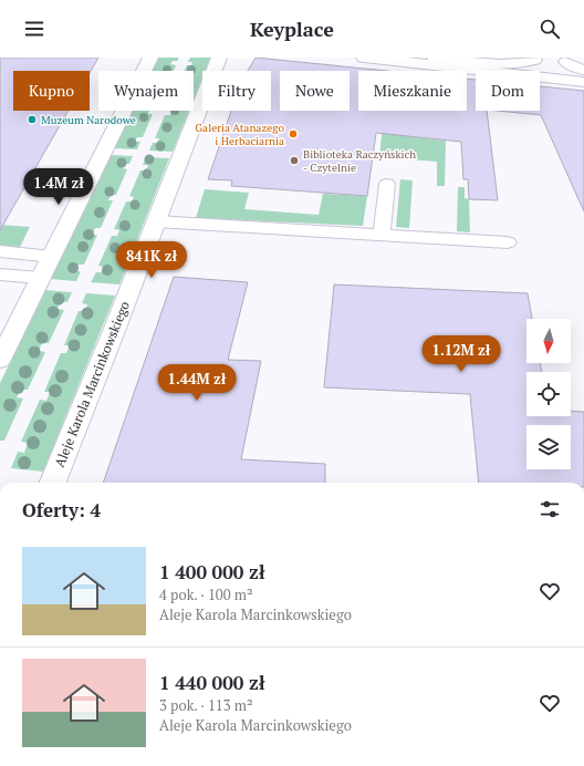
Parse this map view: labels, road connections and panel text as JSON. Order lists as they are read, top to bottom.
{
  "streets": {
    "street": ["Aleje Karola Marcinkowskiego"]
  },
  "places": ["Muzeum Narodowe", "Galeria Atanazego i Herbaciarnia", "Biblioteka Raczyńskich - Czytelnie"],
  "north": "bottom",
  "page": {
    "header": "Keyplace",
    "chip": [
      "Kupno",
      "Wynajem",
      "Filtry",
      "Nowe",
      "Mieszkanie",
      "Dom"
    ],
    "price": [
      "1.4M zł",
      "841K zł",
      "1.12M zł",
      "1.44M zł"
    ],
    "heading": "Oferty: 4",
    "list": [
      {
        "name": "1 400 000 zł",
        "note": "4 pok. · 100 m² · Aleje Karola Marcinkowskiego"
      },
      {
        "name": "1 440 000 zł",
        "note": "3 pok. · 113 m² · Aleje Karola Marcinkowskiego"
      }
    ]
  }
}
